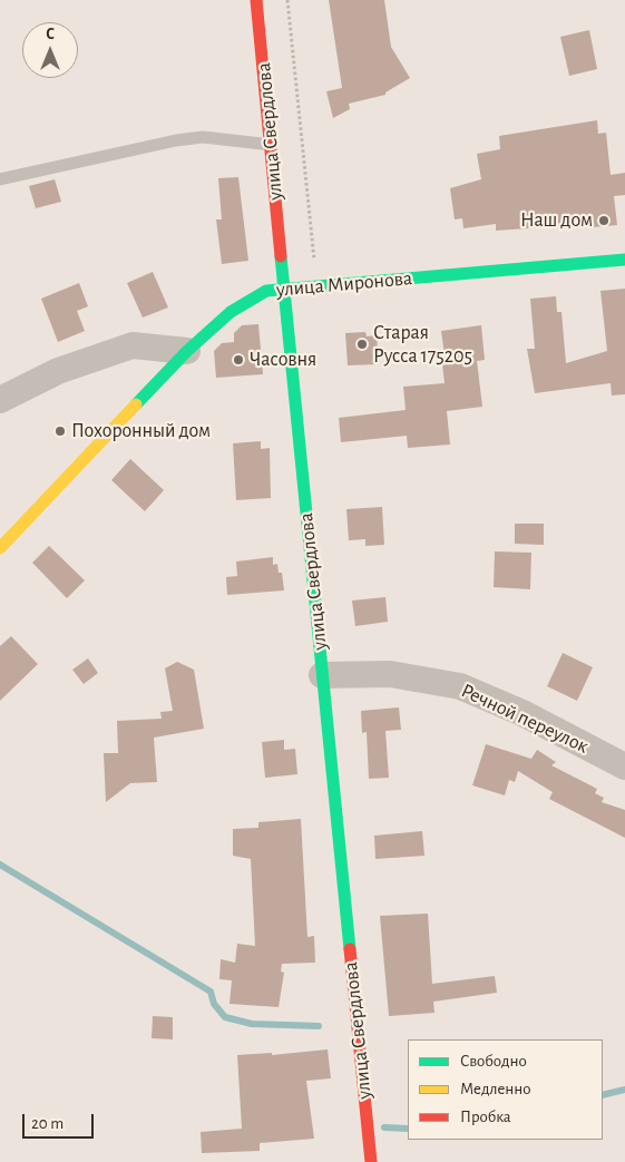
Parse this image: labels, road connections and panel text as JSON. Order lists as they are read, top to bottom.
{
  "streets": {
    "street": ["улица Свердлова", "улица Миронова", "Речной переулок"]
  },
  "crossings": [
    ["улица Свердлова", "улица Миронова"],
    ["улица Свердлова", "Речной переулок"]
  ],
  "places": [
    "Наш дом",
    "Старая Русса 175205",
    "Часовня",
    "Похоронный дом"
  ],
  "legend": ["Свободно", "Медленно", "Пробка"],
  "scale_bar": "20 m",
  "north": "top"
}
